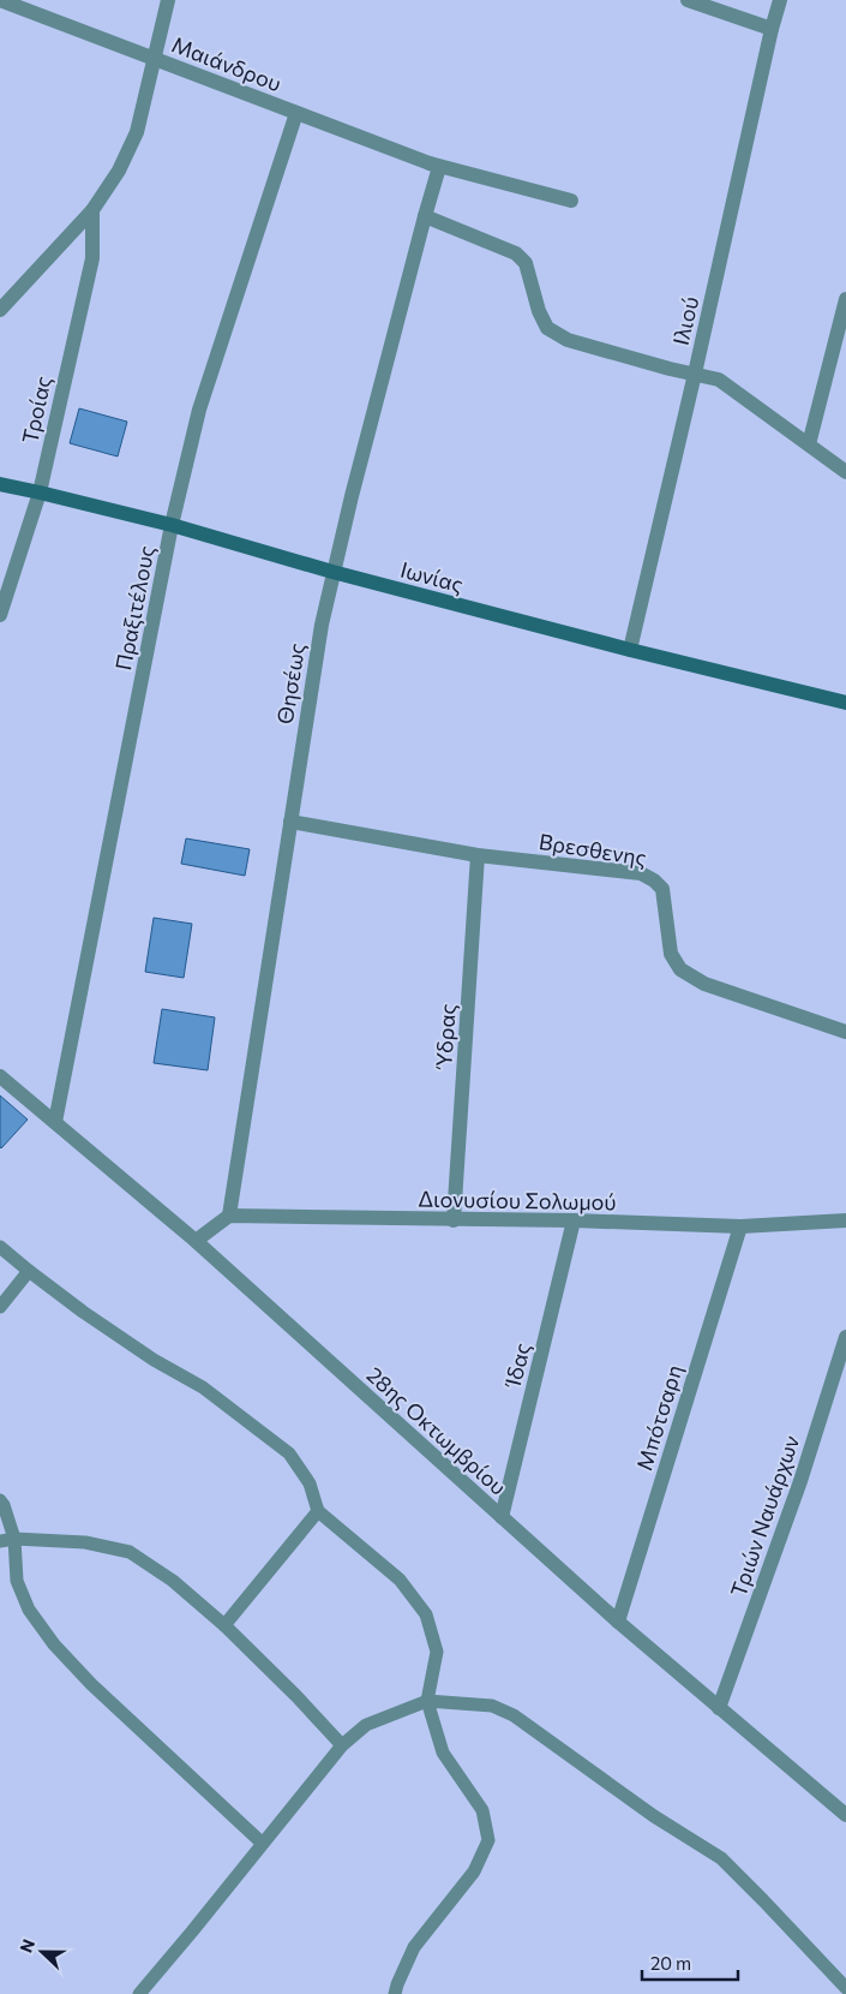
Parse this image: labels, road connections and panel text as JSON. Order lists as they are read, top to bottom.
{
  "streets": {
    "main road": ["Ιωνίας"],
    "street": [
      "Μαιάνδρου",
      "Ιλιού",
      "Τροίας",
      "Πραξιτέλους",
      "Θησέως",
      "Βρεσθενης",
      "Ύδρας",
      "Διονυσίου Σολωμού",
      "Ίδας",
      "Μπότσαρη",
      "28ης Οκτωμβρίου",
      "Τριών Ναυάρχων"
    ]
  },
  "crossings": [
    ["Μαιάνδρου", "Πραξιτέλους"],
    ["Μαιάνδρου", "Θησέως"],
    ["Ιλιού", "Ιωνίας"],
    ["Τροίας", "Ιωνίας"],
    ["Ιωνίας", "Πραξιτέλους"],
    ["Ιωνίας", "Θησέως"],
    ["Πραξιτέλους", "28ης Οκτωμβρίου"],
    ["Θησέως", "Βρεσθενης"],
    ["Θησέως", "Διονυσίου Σολωμού"],
    ["Βρεσθενης", "Ύδρας"],
    ["Ύδρας", "Διονυσίου Σολωμού"],
    ["Διονυσίου Σολωμού", "Ίδας"],
    ["Διονυσίου Σολωμού", "Μπότσαρη"],
    ["Ίδας", "28ης Οκτωμβρίου"],
    ["Μπότσαρη", "28ης Οκτωμβρίου"],
    ["28ης Οκτωμβρίου", "Τριών Ναυάρχων"]
  ],
  "scale_bar": "20 m",
  "north": "left"
}
